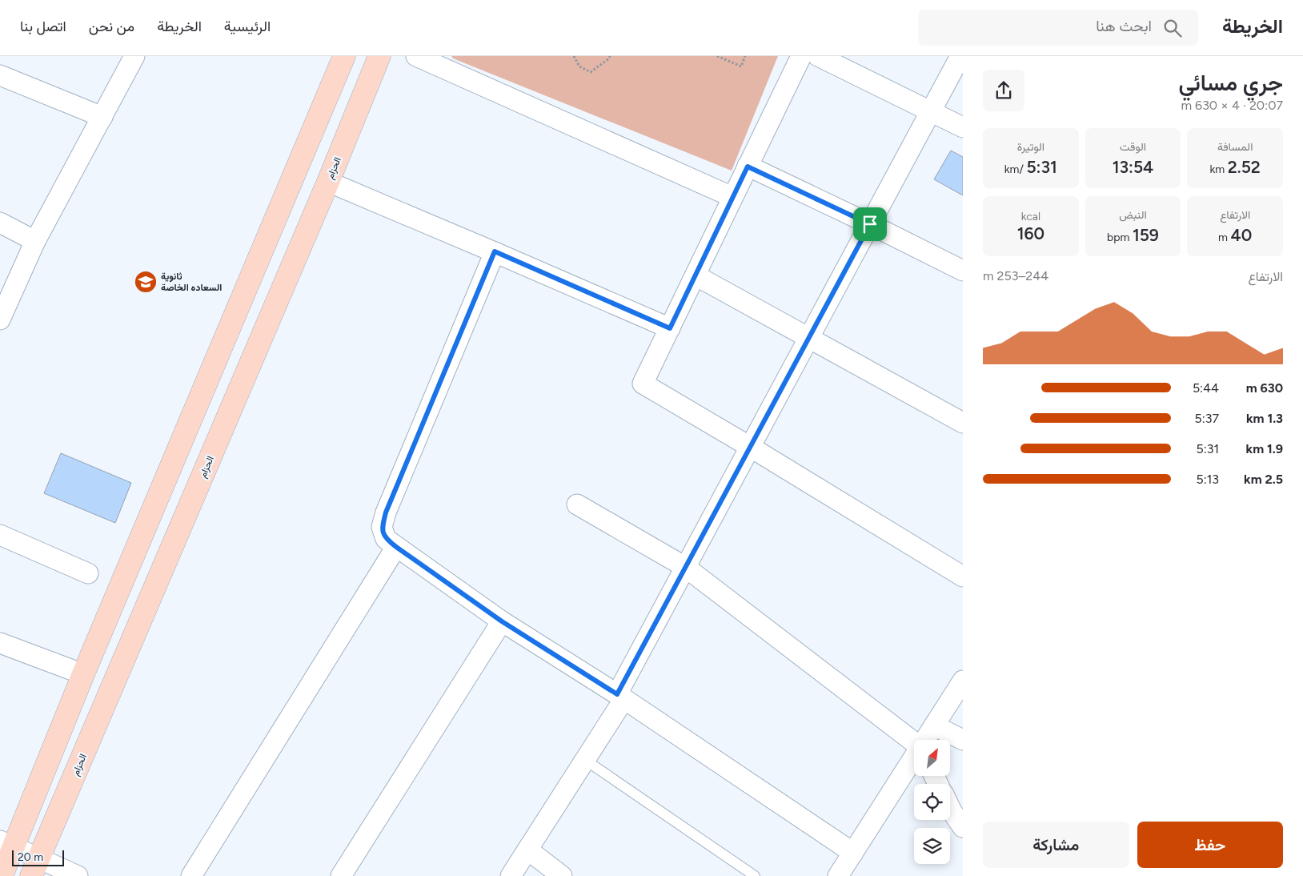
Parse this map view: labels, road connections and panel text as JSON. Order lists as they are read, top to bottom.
{
  "streets": {
    "main road": ["الحزام"]
  },
  "places": {
    "school or university": ["ثانوية السعاده الخاصة"]
  },
  "scale_bar": "20 m",
  "north": "top right",
  "page": {
    "header": "الخريطة",
    "search": "ابحث هنا",
    "nav": [
      "الرئيسية",
      "الخريطة",
      "من نحن",
      "اتصل بنا"
    ],
    "heading": ["جري مسائي", "20:07 · 4 × 630 m"],
    "stats": [
      ["المسافة", "2.52 km"],
      ["الوقت", "13:54"],
      ["الوتيرة", "5:31 /km"],
      ["الارتفاع", "40 m"],
      ["النبض", "159 bpm"],
      ["kcal", "160"]
    ],
    "chart": ["الارتفاع", "244–253 m"],
    "list": [
      {
        "name": "630 m",
        "note": "5:44"
      },
      {
        "name": "1.3 km",
        "note": "5:37"
      },
      {
        "name": "1.9 km",
        "note": "5:31"
      },
      {
        "name": "2.5 km",
        "note": "5:13"
      }
    ],
    "buttons": ["حفظ", "مشاركة"],
    "scale": "20 m"
  }
}
